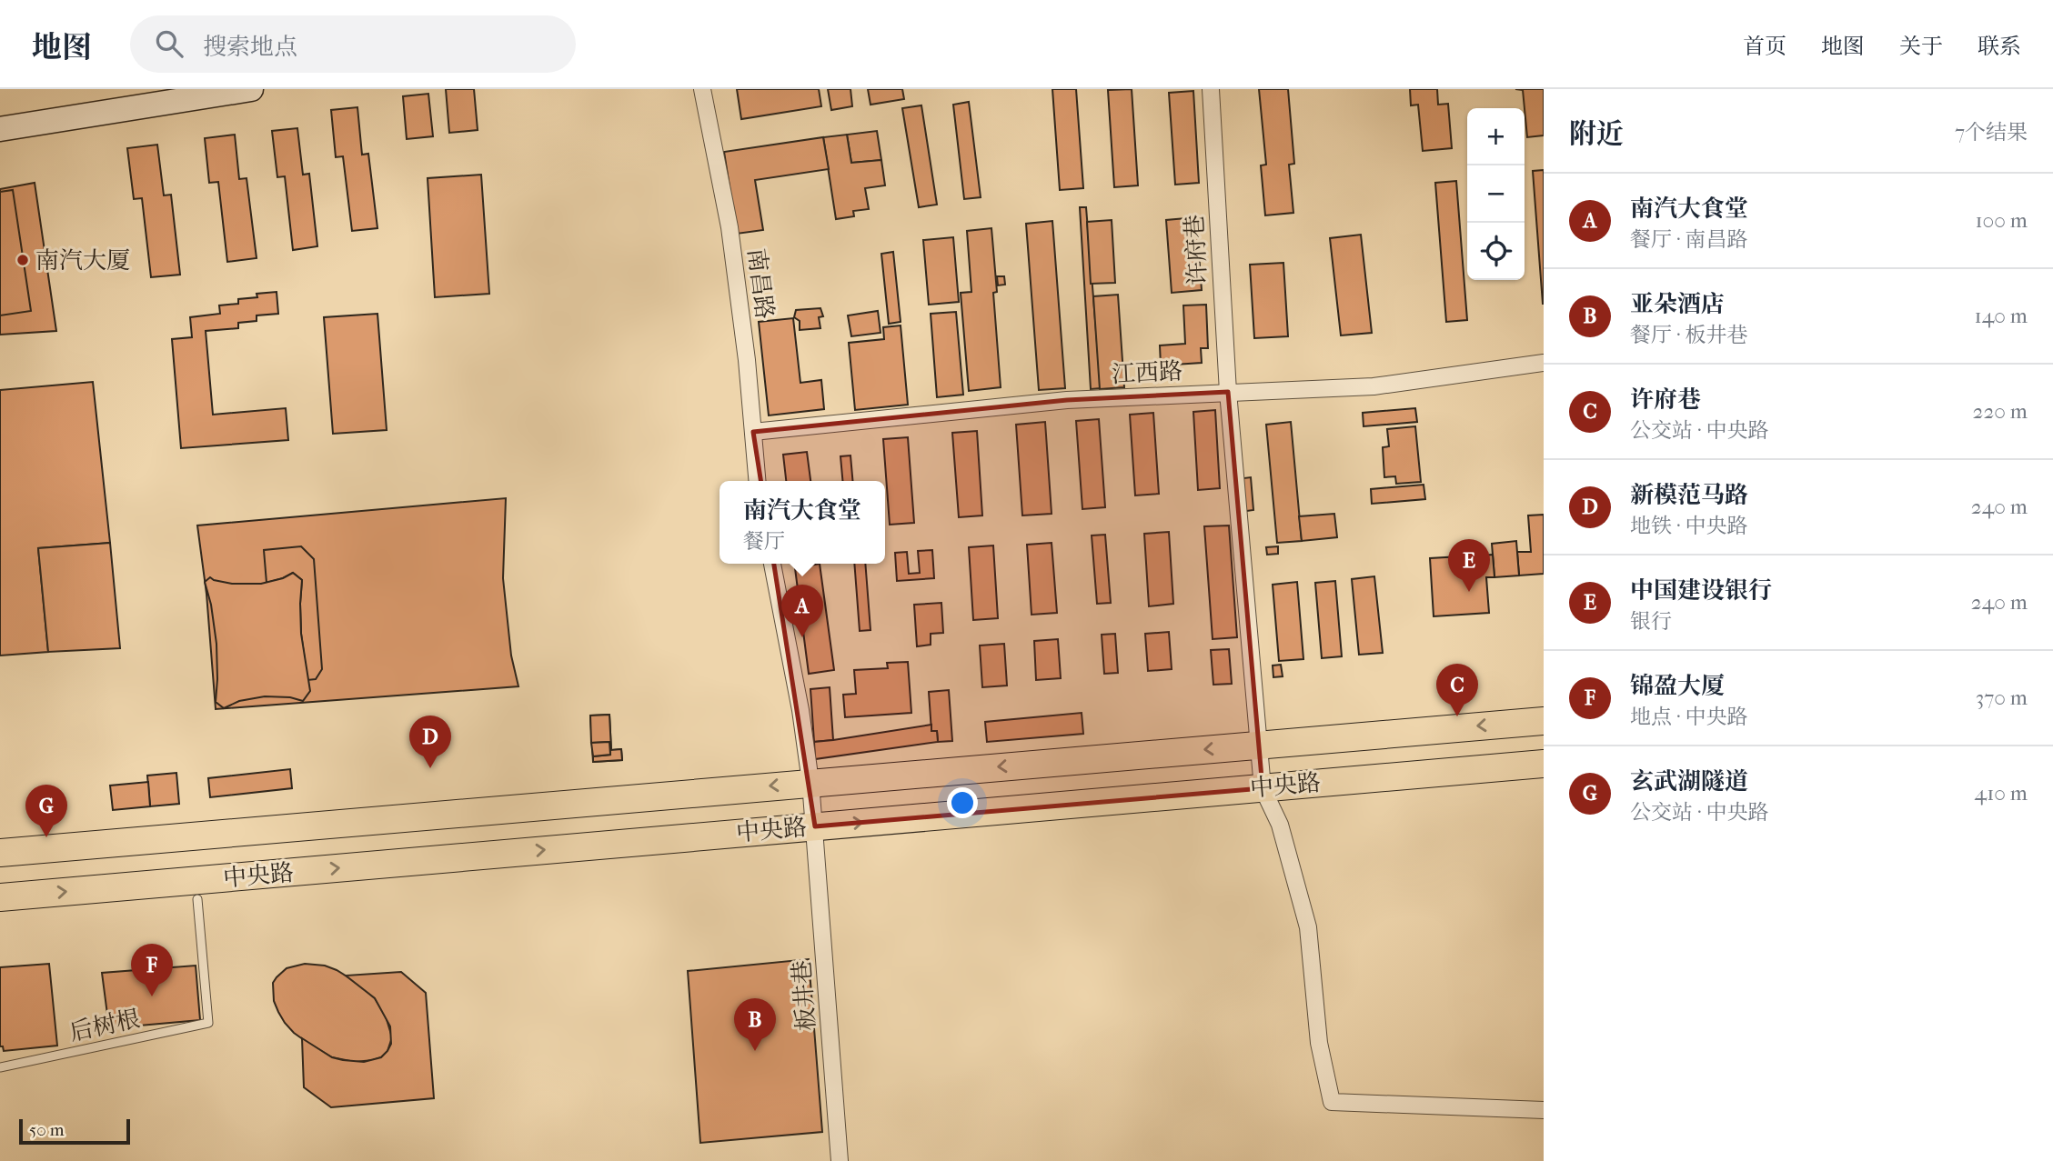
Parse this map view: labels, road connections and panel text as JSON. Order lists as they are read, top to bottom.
{
  "streets": {
    "main road": ["中央路"],
    "street": [
      "许府巷",
      "南昌路",
      "江西路",
      "板井巷"
    ],
    "lane": ["后树根"]
  },
  "crossings": [
    ["许府巷", "江西路"],
    ["许府巷", "中央路"],
    ["南昌路", "江西路"],
    ["中央路", "板井巷"]
  ],
  "places": ["南汽大厦"],
  "scale_bar": "50 m",
  "page": {
    "header": "地图",
    "search": "搜索地点",
    "nav": [
      "首页",
      "地图",
      "关于",
      "联系"
    ],
    "heading": ["附近", "7个结果"],
    "map_buttons": ["+", "−"],
    "list": [
      {
        "mark": "A",
        "name": "南汽大食堂",
        "note": "餐厅 · 南昌路",
        "value": "100 m"
      },
      {
        "mark": "B",
        "name": "亚朵酒店",
        "note": "餐厅 · 板井巷",
        "value": "140 m"
      },
      {
        "mark": "C",
        "name": "许府巷",
        "note": "公交站 · 中央路",
        "value": "220 m"
      },
      {
        "mark": "D",
        "name": "新模范马路",
        "note": "地铁 · 中央路",
        "value": "240 m"
      },
      {
        "mark": "E",
        "name": "中国建设银行",
        "note": "银行",
        "value": "240 m"
      },
      {
        "mark": "F",
        "name": "锦盈大厦",
        "note": "地点 · 中央路",
        "value": "370 m"
      },
      {
        "mark": "G",
        "name": "玄武湖隧道",
        "note": "公交站 · 中央路",
        "value": "410 m"
      }
    ],
    "popup": ["南汽大食堂", "餐厅"],
    "pins": [
      "E",
      "A",
      "C",
      "D",
      "G",
      "F",
      "B"
    ],
    "scale": "50 m"
  }
}
